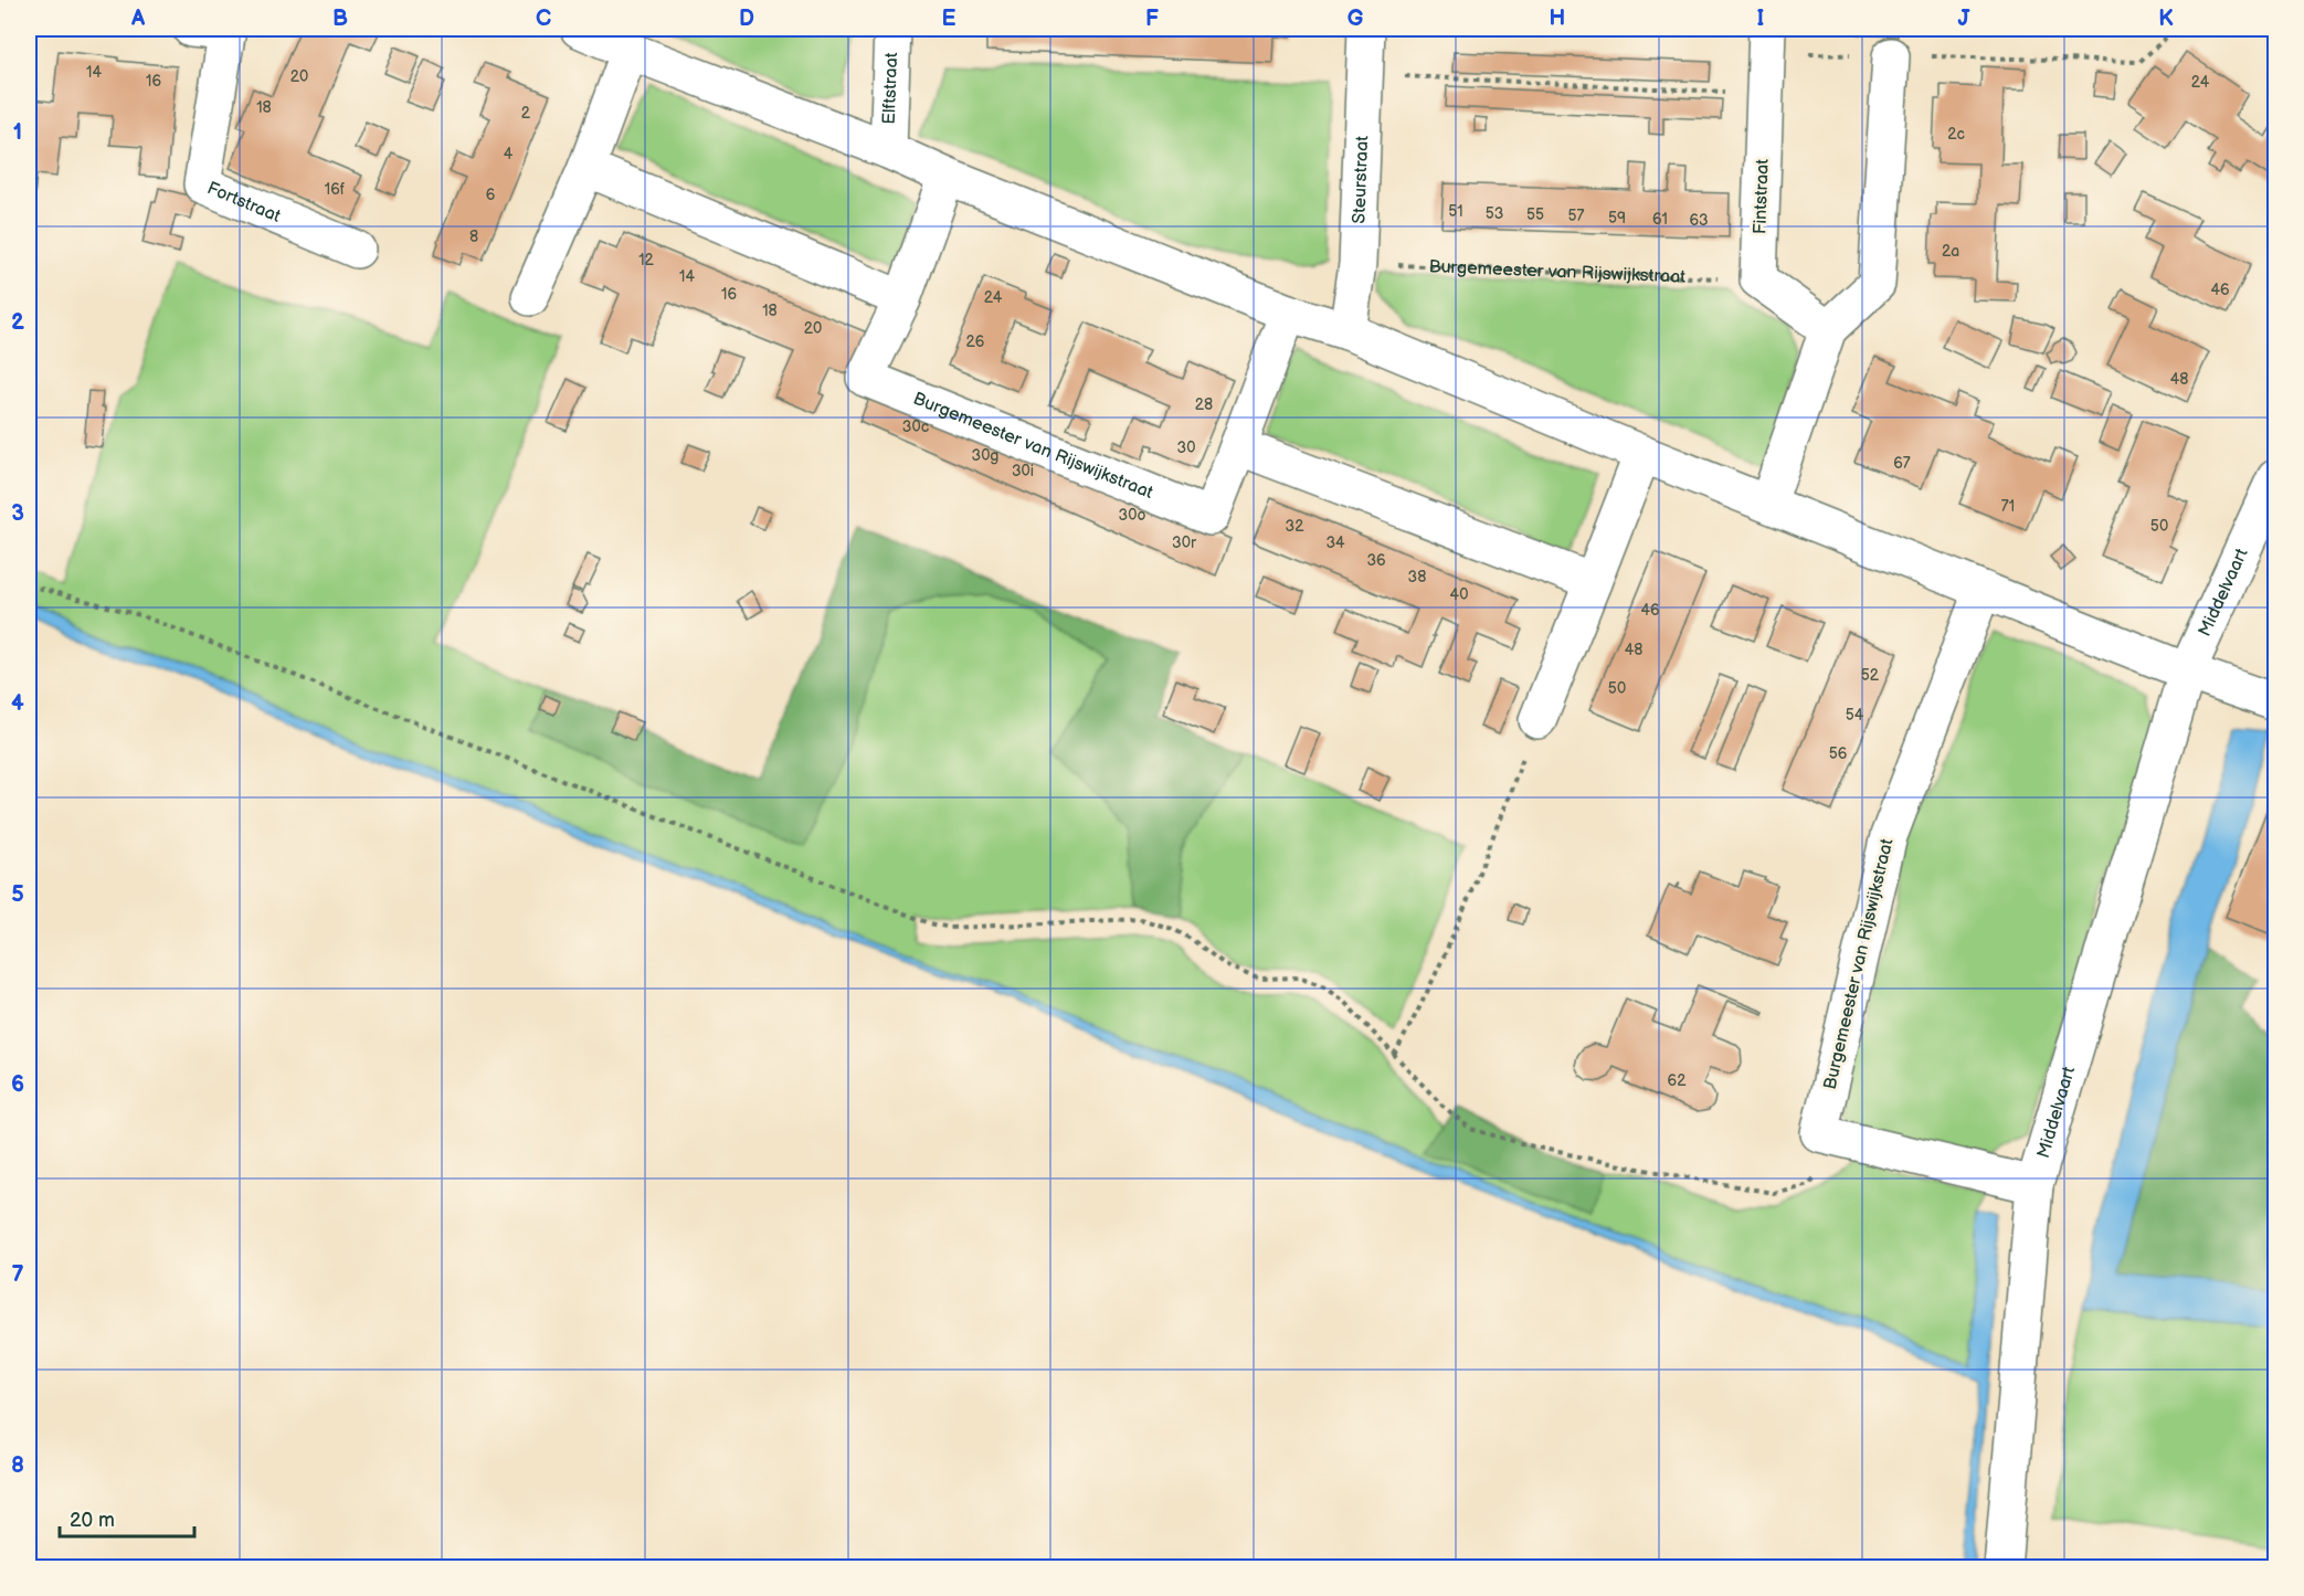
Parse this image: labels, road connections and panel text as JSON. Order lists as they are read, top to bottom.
{
  "streets": {
    "street": [
      "Elftstraat",
      "Steurstraat",
      "Fintstraat",
      "Fortstraat",
      "Burgemeester van Rijswijkstraat",
      "Middelvaart"
    ]
  },
  "crossings": [
    ["Steurstraat", "Burgemeester van Rijswijkstraat"],
    ["Fintstraat", "Burgemeester van Rijswijkstraat"],
    ["Burgemeester van Rijswijkstraat", "Middelvaart"]
  ],
  "house_numbers": [
    "14",
    "20",
    "16",
    "24",
    "18",
    "2",
    "2c",
    "4",
    "16f",
    "6",
    "51",
    "53",
    "55",
    "57",
    "59",
    "61",
    "63",
    "8",
    "2a",
    "12",
    "14",
    "46",
    "16",
    "24",
    "18",
    "20",
    "26",
    "48",
    "28",
    "30c",
    "30",
    "30g",
    "67",
    "30i",
    "71",
    "30o",
    "32",
    "50",
    "30r",
    "34",
    "36",
    "38",
    "40",
    "46",
    "48",
    "52",
    "50",
    "54",
    "56",
    "62"
  ],
  "scale_bar": "20 m",
  "grid": {
    "columns": [
      "A",
      "B",
      "C",
      "D",
      "E",
      "F",
      "G",
      "H",
      "I",
      "J",
      "K"
    ],
    "rows": [
      "1",
      "2",
      "3",
      "4",
      "5",
      "6",
      "7",
      "8"
    ]
  }
}
